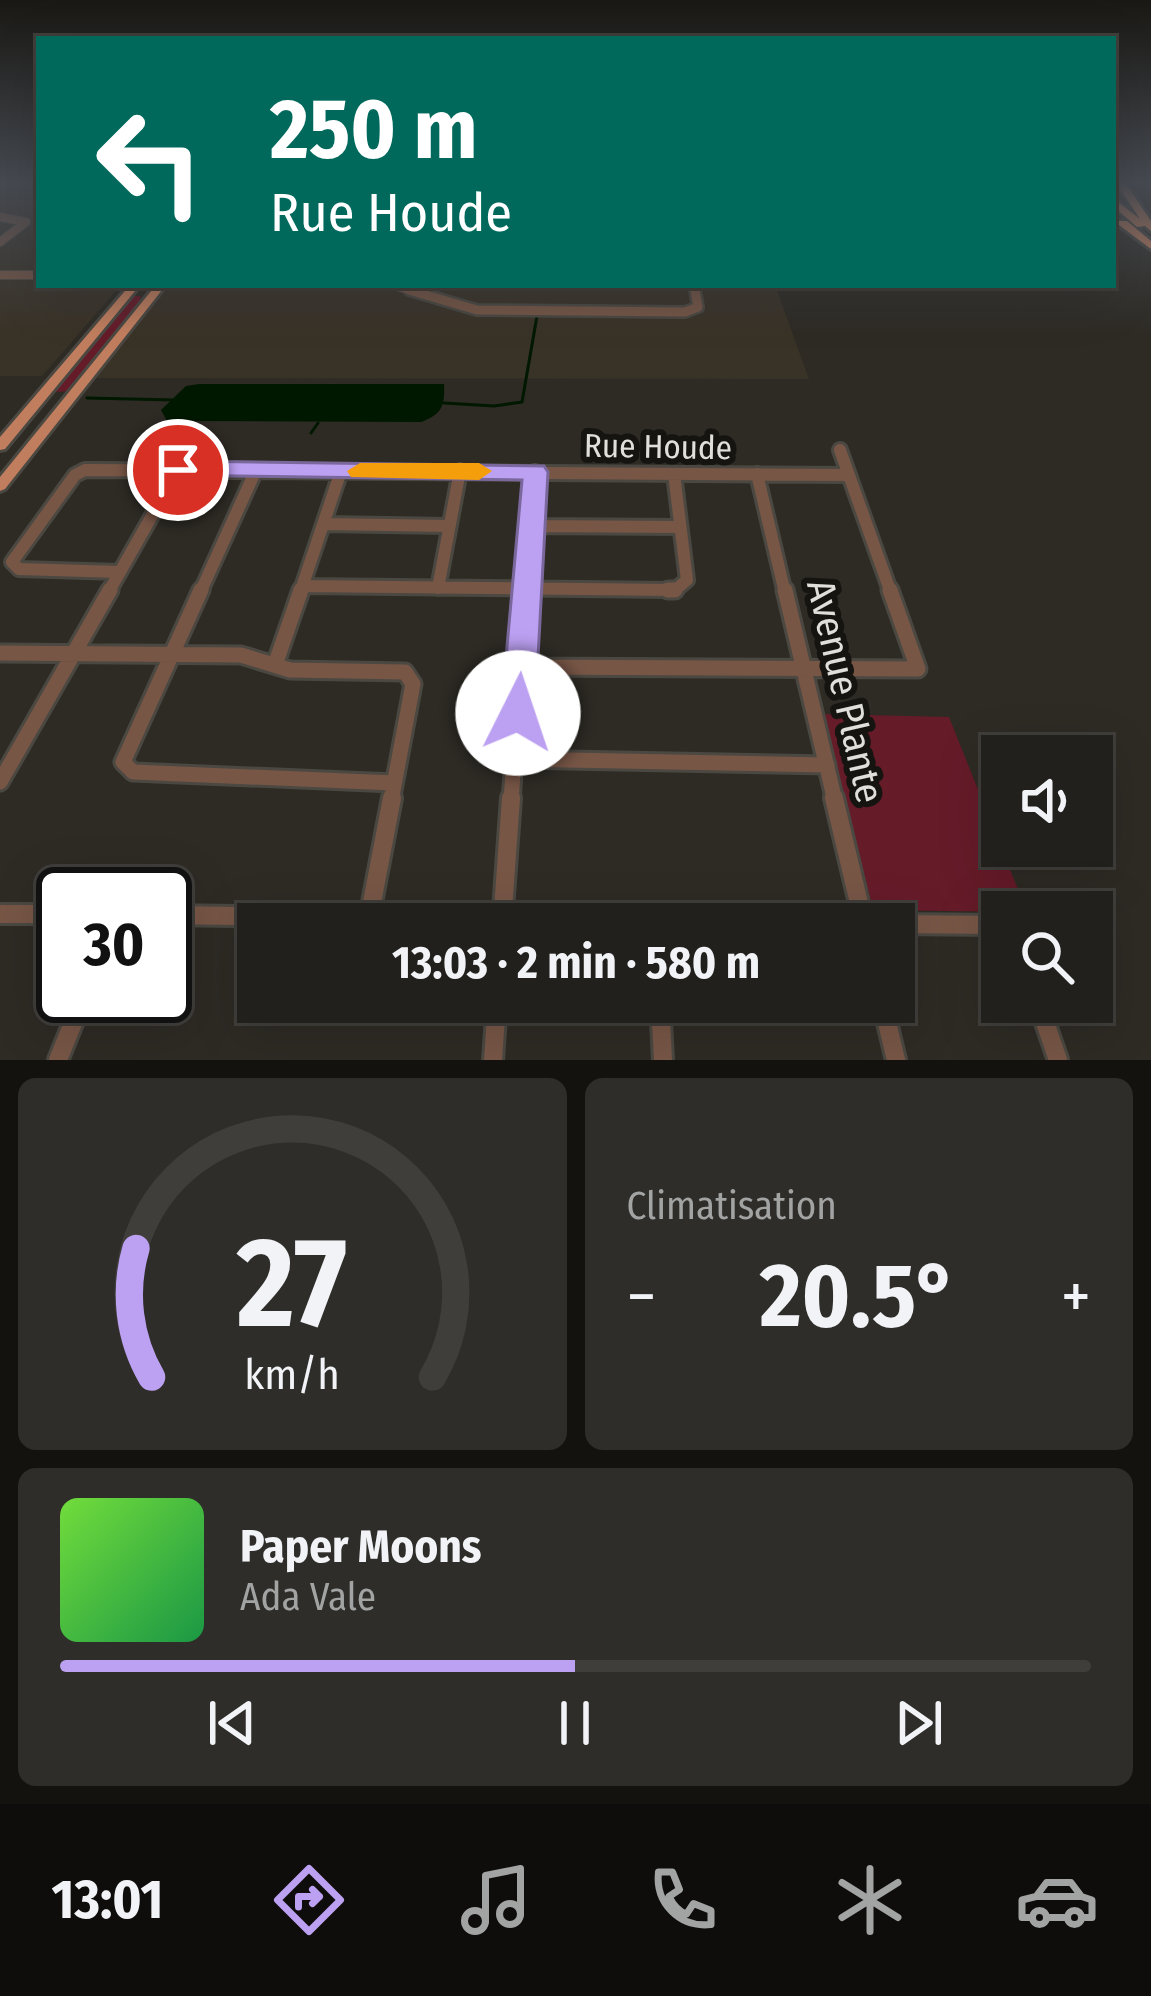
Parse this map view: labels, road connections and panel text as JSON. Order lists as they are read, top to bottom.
{
  "streets": {
    "street": ["Rue Houde", "Avenue Plante"]
  },
  "crossings": [
    ["Rue Houde", "Avenue Plante"]
  ],
  "page": {
    "turn": ["250 m", "Rue Houde"],
    "limit": "30",
    "trip": "13:03 · 2 min · 580 m",
    "tile": "Climatisation",
    "heat": ["−", "20.5°", "+"],
    "song": ["Paper Moons", "Ada Vale"],
    "tabs": "13:01",
    "gauge": ["27", "km/h"]
  }
}
